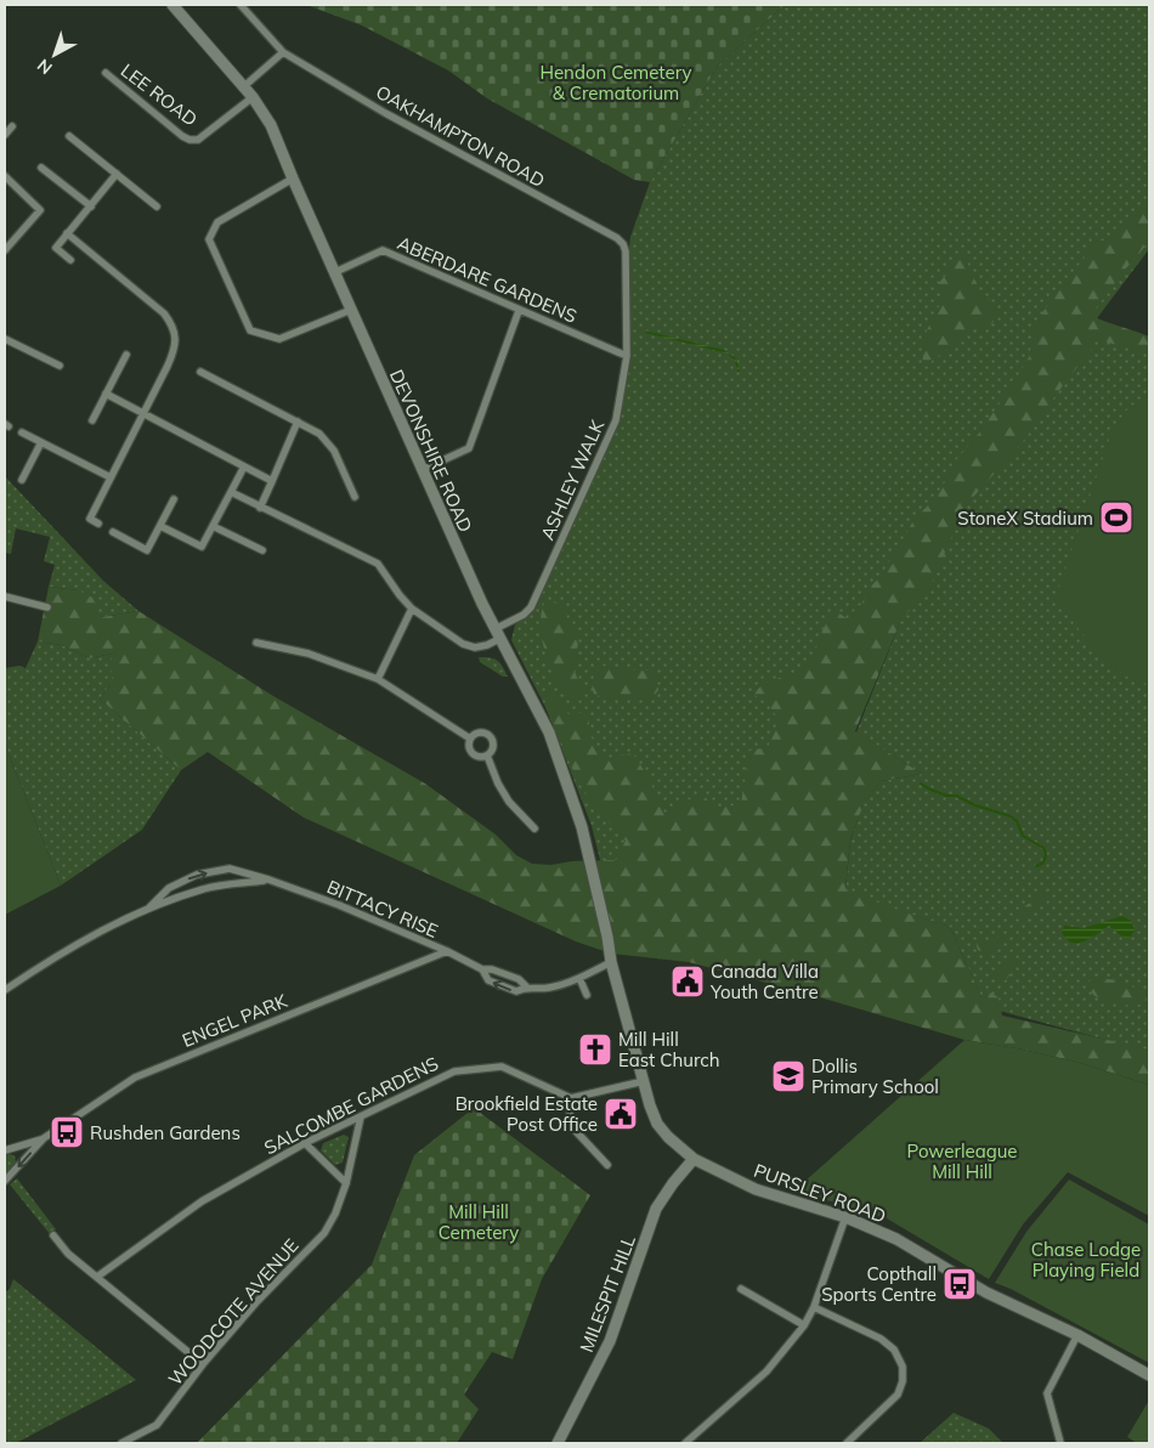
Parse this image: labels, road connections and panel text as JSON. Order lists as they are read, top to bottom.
{
  "streets": {
    "street": [
      "LEE ROAD",
      "OAKHAMPTON ROAD",
      "ABERDARE GARDENS",
      "DEVONSHIRE ROAD",
      "ASHLEY WALK",
      "BITTACY RISE",
      "ENGEL PARK",
      "SALCOMBE GARDENS",
      "PURSLEY ROAD",
      "MILESPIT HILL",
      "WOODCOTE AVENUE"
    ]
  },
  "crossings": [
    ["LEE ROAD", "DEVONSHIRE ROAD"],
    ["OAKHAMPTON ROAD", "ASHLEY WALK"],
    ["ABERDARE GARDENS", "DEVONSHIRE ROAD"],
    ["ABERDARE GARDENS", "ASHLEY WALK"],
    ["DEVONSHIRE ROAD", "ASHLEY WALK"],
    ["DEVONSHIRE ROAD", "PURSLEY ROAD"],
    ["BITTACY RISE", "ENGEL PARK"],
    ["BITTACY RISE", "PURSLEY ROAD"],
    ["SALCOMBE GARDENS", "WOODCOTE AVENUE"],
    ["PURSLEY ROAD", "MILESPIT HILL"]
  ],
  "parks": [
    "Hendon Cemetery & Crematorium",
    "Powerleague Mill Hill",
    "Mill Hill Cemetery",
    "Chase Lodge Playing Field"
  ],
  "places": {
    "sports": ["StoneX Stadium"],
    "public building": ["Canada Villa Youth Centre", "Brookfield Estate Post Office"],
    "church": ["Mill Hill East Church"],
    "school or university": ["Dollis Primary School"],
    "bus stop": ["Rushden Gardens", "Copthall Sports Centre"]
  },
  "north": "bottom left"
}
